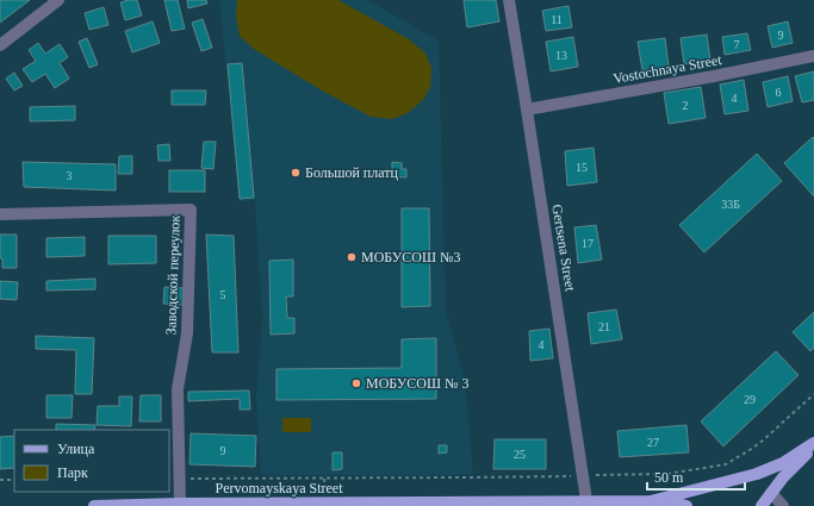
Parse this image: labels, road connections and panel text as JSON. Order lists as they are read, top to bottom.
{
  "streets": {
    "main road": ["Pervomayskaya Street"],
    "street": ["Vostochnaya Street", "Gertsena Street", "Заводской переулок"]
  },
  "crossings": [
    ["Vostochnaya Street", "Gertsena Street"],
    ["Gertsena Street", "Pervomayskaya Street"],
    ["Заводской переулок", "Pervomayskaya Street"]
  ],
  "places": ["Большой платц", "МОБУСОШ №3", "МОБУСОШ № 3"],
  "house_numbers": [
    "11",
    "9",
    "7",
    "13",
    "6",
    "4",
    "2",
    "15",
    "3",
    "33Б",
    "17",
    "5",
    "21",
    "4",
    "29",
    "27",
    "9",
    "25"
  ],
  "legend": ["Улица", "Парк"],
  "scale_bar": "50 m"
}
